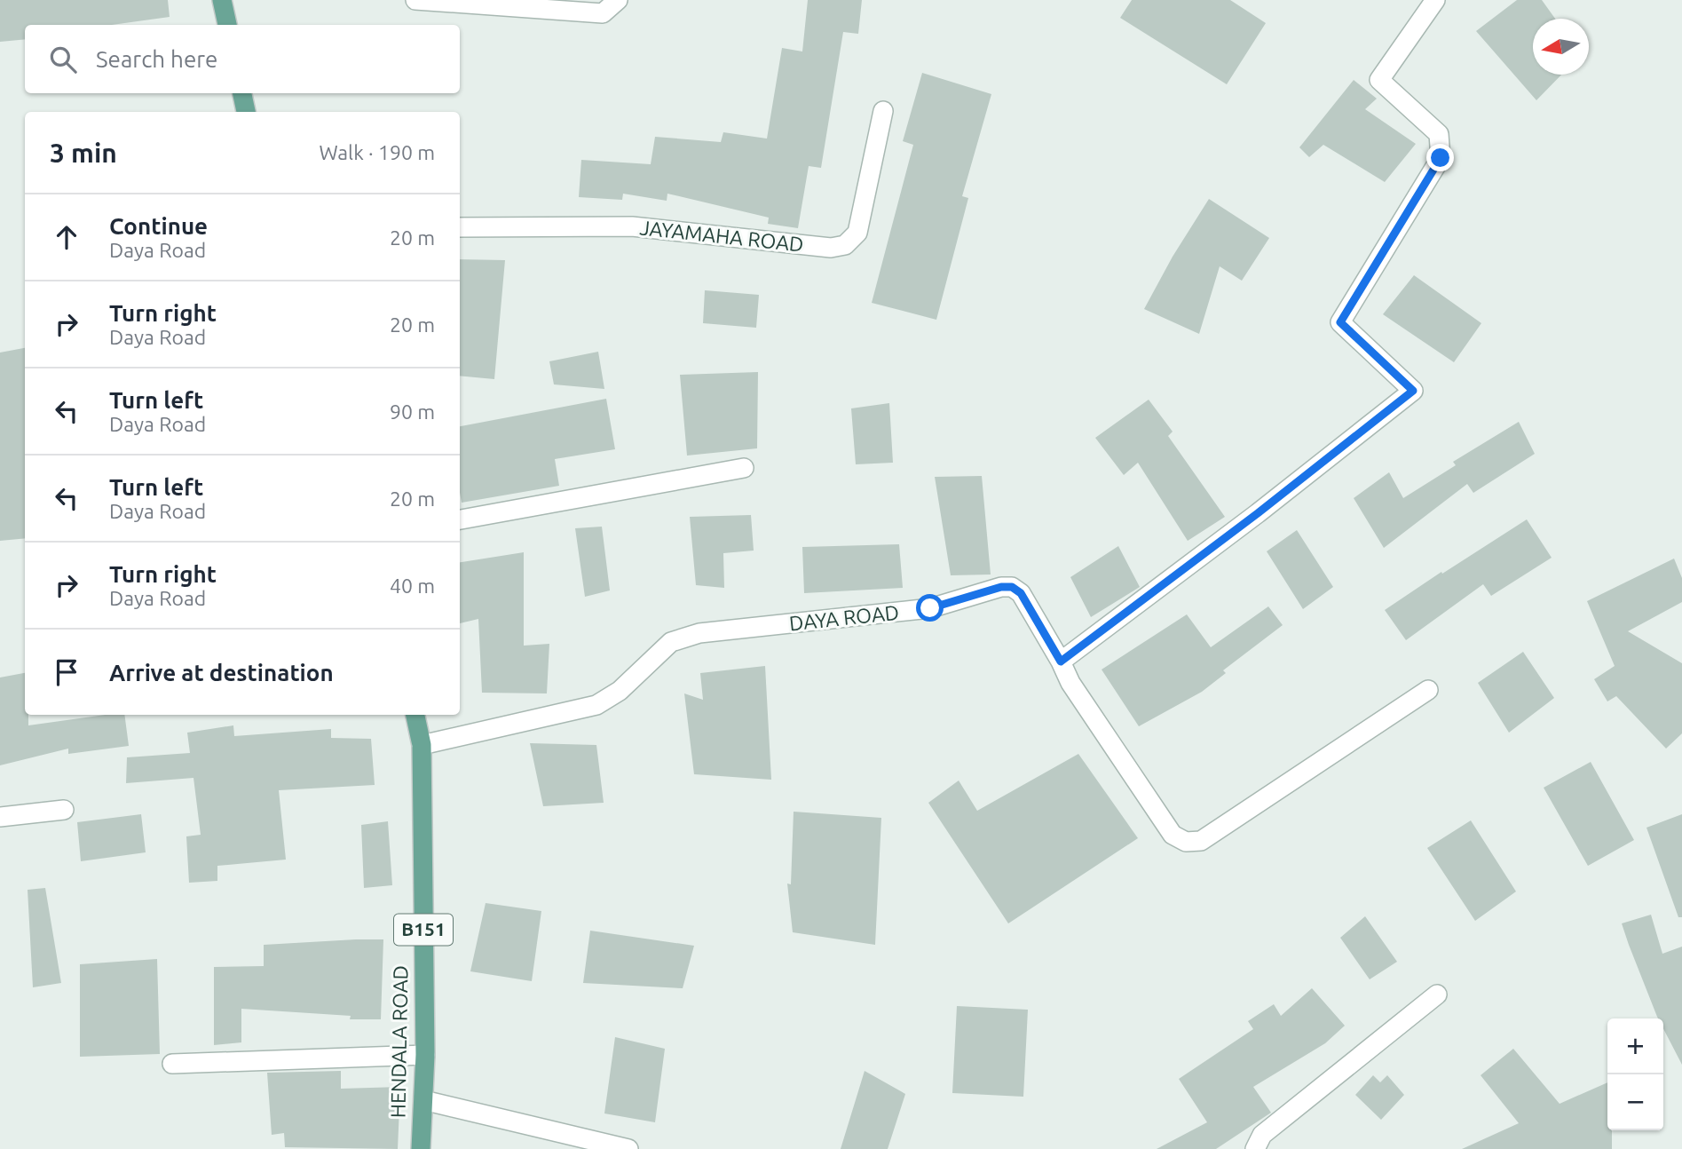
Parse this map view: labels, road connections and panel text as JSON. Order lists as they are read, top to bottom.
{
  "streets": {
    "main road": ["B151", "HENDALA ROAD"],
    "street": ["JAYAMAHA ROAD", "DAYA ROAD"]
  },
  "crossings": [
    ["DAYA ROAD", "HENDALA ROAD"]
  ],
  "north": "left",
  "page": {
    "search": "Search here",
    "heading": ["3 min", "Walk · 190 m"],
    "list": [
      ["Continue", "Daya Road", "20 m"],
      ["Turn right", "Daya Road", "20 m"],
      ["Turn left", "Daya Road", "90 m"],
      ["Turn left", "Daya Road", "20 m"],
      ["Turn right", "Daya Road", "40 m"],
      "Arrive at destination"
    ],
    "map_buttons": ["+", "−"]
  }
}
